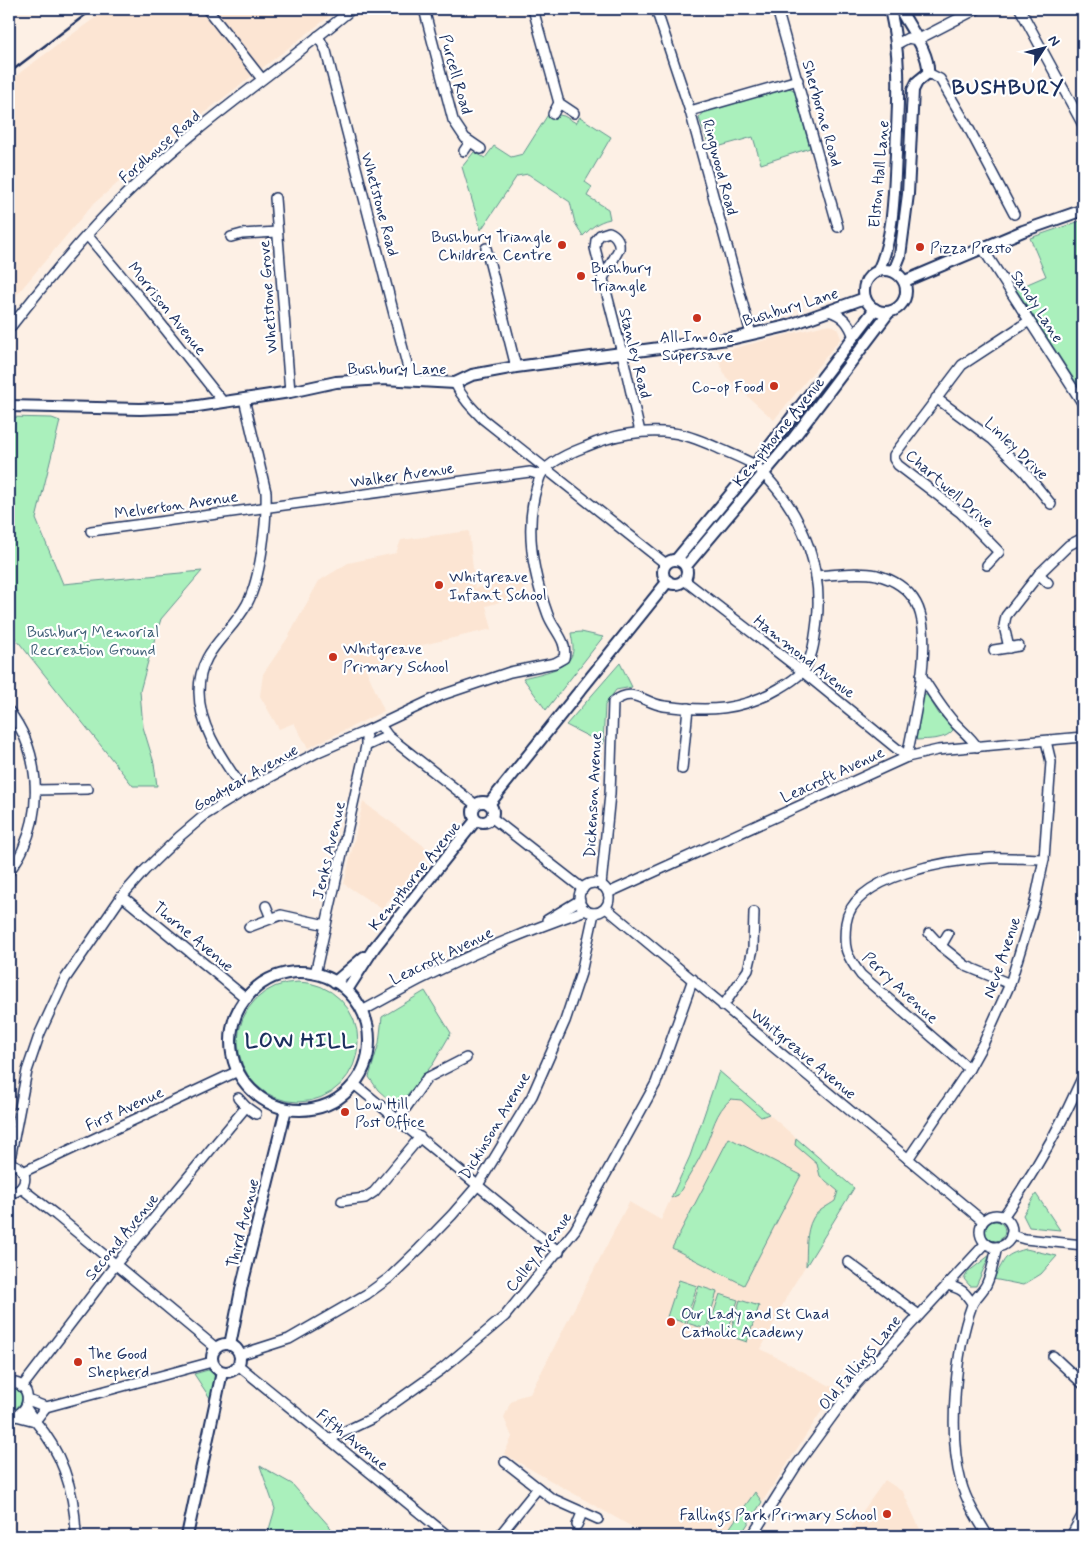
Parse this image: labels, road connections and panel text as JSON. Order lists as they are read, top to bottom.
{
  "streets": {
    "street": [
      "Purcell Road",
      "Sherborne Road",
      "Fordhouse Road",
      "Ringwood Road",
      "Elston Hall Lane",
      "Whetstone Road",
      "Whetstone Grove",
      "Bushbury Lane",
      "Sandy Lane",
      "Morrison Avenue",
      "Stanley Road",
      "Kempthorne Avenue",
      "Linley Drive",
      "Walker Avenue",
      "Chartwell Drive",
      "Melverton Avenue",
      "Hammond Avenue",
      "Leacroft Avenue",
      "Goodyear Avenue",
      "Dickenson Avenue",
      "Jenks Avenue",
      "Thorne Avenue",
      "Neve Avenue",
      "Perry Avenue",
      "Whitgreave Avenue",
      "First Avenue",
      "Dickinson Avenue",
      "Third Avenue",
      "Second Avenue",
      "Colley Avenue",
      "Old Fallings Lane",
      "Fifth Avenue"
    ]
  },
  "crossings": [
    ["Fordhouse Road", "Whetstone Road"],
    ["Fordhouse Road", "Morrison Avenue"],
    ["Ringwood Road", "Bushbury Lane"],
    ["Elston Hall Lane", "Bushbury Lane"],
    ["Elston Hall Lane", "Kempthorne Avenue"],
    ["Whetstone Road", "Bushbury Lane"],
    ["Whetstone Grove", "Bushbury Lane"],
    ["Bushbury Lane", "Morrison Avenue"],
    ["Bushbury Lane", "Stanley Road"],
    ["Bushbury Lane", "Kempthorne Avenue"],
    ["Sandy Lane", "Chartwell Drive"],
    ["Kempthorne Avenue", "Hammond Avenue"],
    ["Kempthorne Avenue", "Leacroft Avenue"],
    ["Kempthorne Avenue", "Jenks Avenue"],
    ["Kempthorne Avenue", "Thorne Avenue"],
    ["Kempthorne Avenue", "First Avenue"],
    ["Kempthorne Avenue", "Third Avenue"],
    ["Linley Drive", "Chartwell Drive"],
    ["Walker Avenue", "Melverton Avenue"],
    ["Walker Avenue", "Goodyear Avenue"],
    ["Hammond Avenue", "Leacroft Avenue"],
    ["Leacroft Avenue", "Dickenson Avenue"],
    ["Leacroft Avenue", "Jenks Avenue"],
    ["Leacroft Avenue", "Thorne Avenue"],
    ["Leacroft Avenue", "Neve Avenue"],
    ["Leacroft Avenue", "Whitgreave Avenue"],
    ["Leacroft Avenue", "First Avenue"],
    ["Leacroft Avenue", "Dickinson Avenue"],
    ["Leacroft Avenue", "Third Avenue"],
    ["Goodyear Avenue", "Jenks Avenue"],
    ["Goodyear Avenue", "Thorne Avenue"],
    ["Dickenson Avenue", "Whitgreave Avenue"],
    ["Dickenson Avenue", "Dickinson Avenue"],
    ["Jenks Avenue", "Thorne Avenue"],
    ["Jenks Avenue", "First Avenue"],
    ["Jenks Avenue", "Third Avenue"],
    ["Thorne Avenue", "First Avenue"],
    ["Thorne Avenue", "Third Avenue"],
    ["Neve Avenue", "Perry Avenue"],
    ["Neve Avenue", "Whitgreave Avenue"],
    ["Whitgreave Avenue", "Dickinson Avenue"],
    ["Whitgreave Avenue", "Colley Avenue"],
    ["Whitgreave Avenue", "Old Fallings Lane"],
    ["First Avenue", "Third Avenue"],
    ["Dickinson Avenue", "Third Avenue"],
    ["Dickinson Avenue", "Fifth Avenue"],
    ["Third Avenue", "Fifth Avenue"],
    ["Colley Avenue", "Fifth Avenue"]
  ],
  "districts": ["BUSHBURY", "LOW HILL"],
  "parks": ["Bushbury Memorial Recreation Ground"],
  "places": [
    "Bushbury Triangle Children Centre",
    "Pizza Presto",
    "Bushbury Triangle",
    "All In One Supersave",
    "Co-op Food",
    "Whitgreave Infant School",
    "Whitgreave Primary School",
    "Low Hill Post Office",
    "Our Lady and St Chad Catholic Academy",
    "The Good Shepherd",
    "Fallings Park Primary School"
  ],
  "north": "top right"
}
